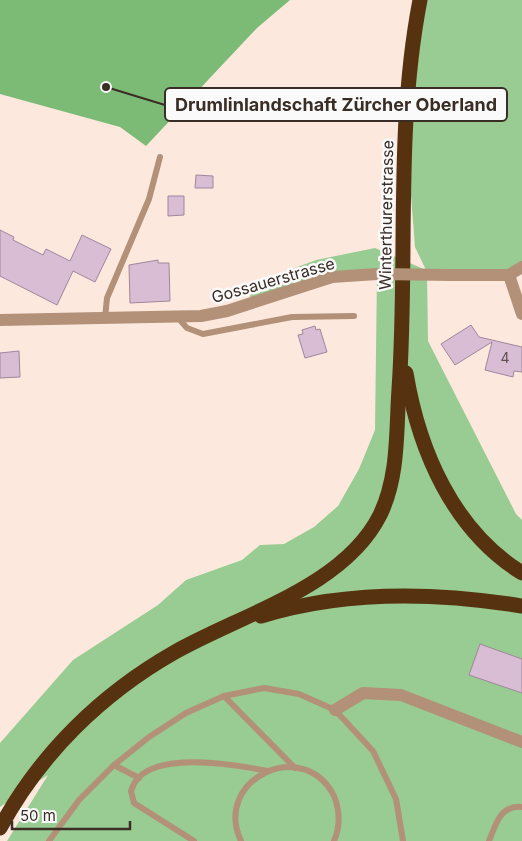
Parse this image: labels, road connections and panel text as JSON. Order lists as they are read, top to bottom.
{
  "streets": {
    "highway": ["Winterthurerstrasse"],
    "street": ["Gossauerstrasse"]
  },
  "places": ["Drumlinlandschaft Zürcher Oberland"],
  "house_numbers": ["4"],
  "scale_bar": "50 m"
}
